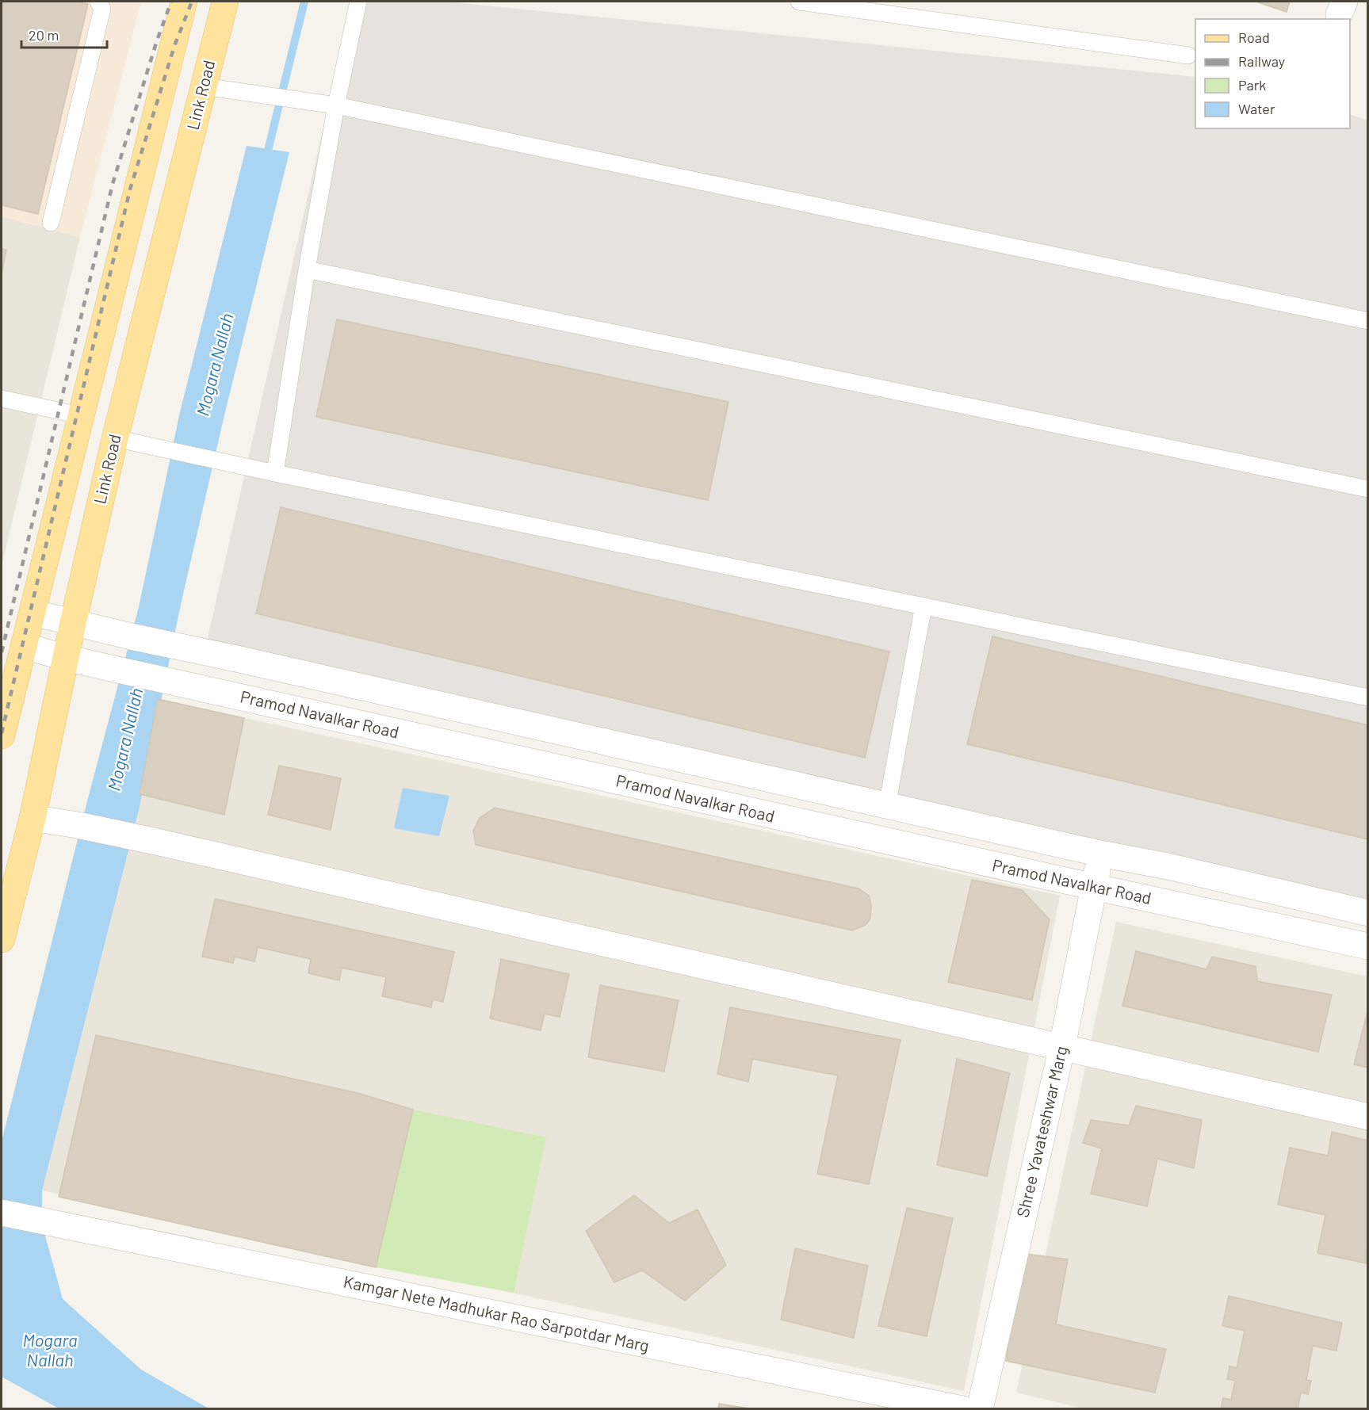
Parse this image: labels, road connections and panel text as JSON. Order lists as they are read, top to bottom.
{
  "streets": {
    "main road": ["Link Road"],
    "street": ["Pramod Navalkar Road", "Shree Yavateshwar Marg", "Kamgar Nete Madhukar Rao Sarpotdar Marg"]
  },
  "crossings": [
    ["Link Road", "Pramod Navalkar Road"],
    ["Pramod Navalkar Road", "Shree Yavateshwar Marg"]
  ],
  "water": ["Mogara Nallah"],
  "legend": [
    "Road",
    "Railway",
    "Park",
    "Water"
  ],
  "scale_bar": "20 m"
}
